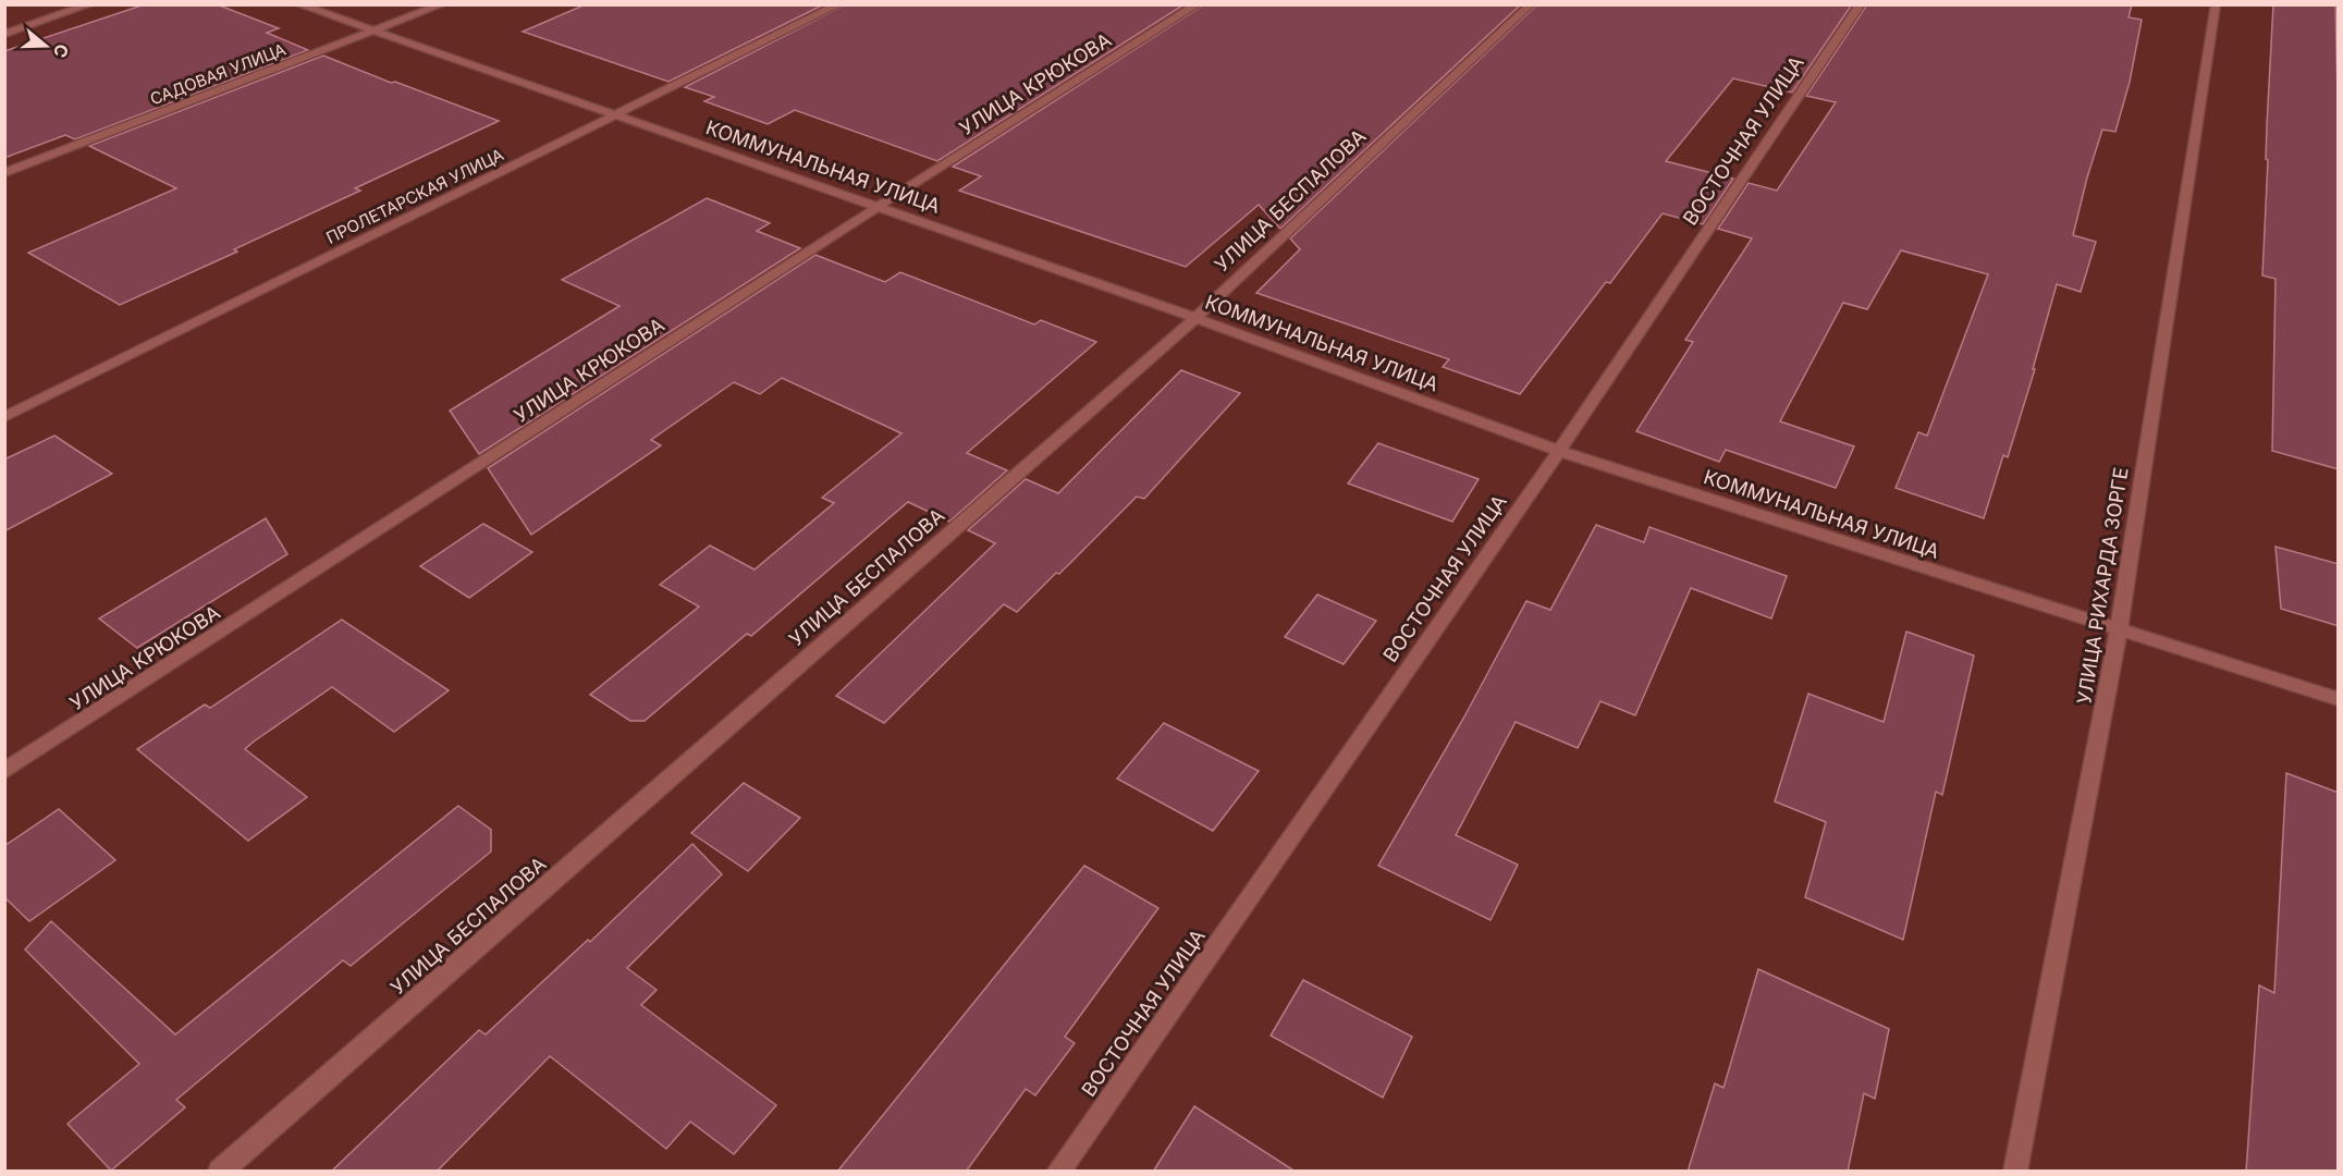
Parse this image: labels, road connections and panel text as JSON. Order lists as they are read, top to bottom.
{
  "streets": {
    "street": [
      "САДОВАЯ УЛИЦА",
      "УЛИЦА КРЮКОВА",
      "ВОСТОЧНАЯ УЛИЦА",
      "КОММУНАЛЬНАЯ УЛИЦА",
      "ПРОЛЕТАРСКАЯ УЛИЦА",
      "УЛИЦА БЕСПАЛОВА",
      "УЛИЦА РИХАРДА ЗОРГЕ"
    ]
  },
  "crossings": [
    ["САДОВАЯ УЛИЦА", "КОММУНАЛЬНАЯ УЛИЦА"],
    ["УЛИЦА КРЮКОВА", "КОММУНАЛЬНАЯ УЛИЦА"],
    ["ВОСТОЧНАЯ УЛИЦА", "КОММУНАЛЬНАЯ УЛИЦА"],
    ["КОММУНАЛЬНАЯ УЛИЦА", "ПРОЛЕТАРСКАЯ УЛИЦА"],
    ["КОММУНАЛЬНАЯ УЛИЦА", "УЛИЦА БЕСПАЛОВА"],
    ["КОММУНАЛЬНАЯ УЛИЦА", "УЛИЦА РИХАРДА ЗОРГЕ"]
  ],
  "north": "right"
}
